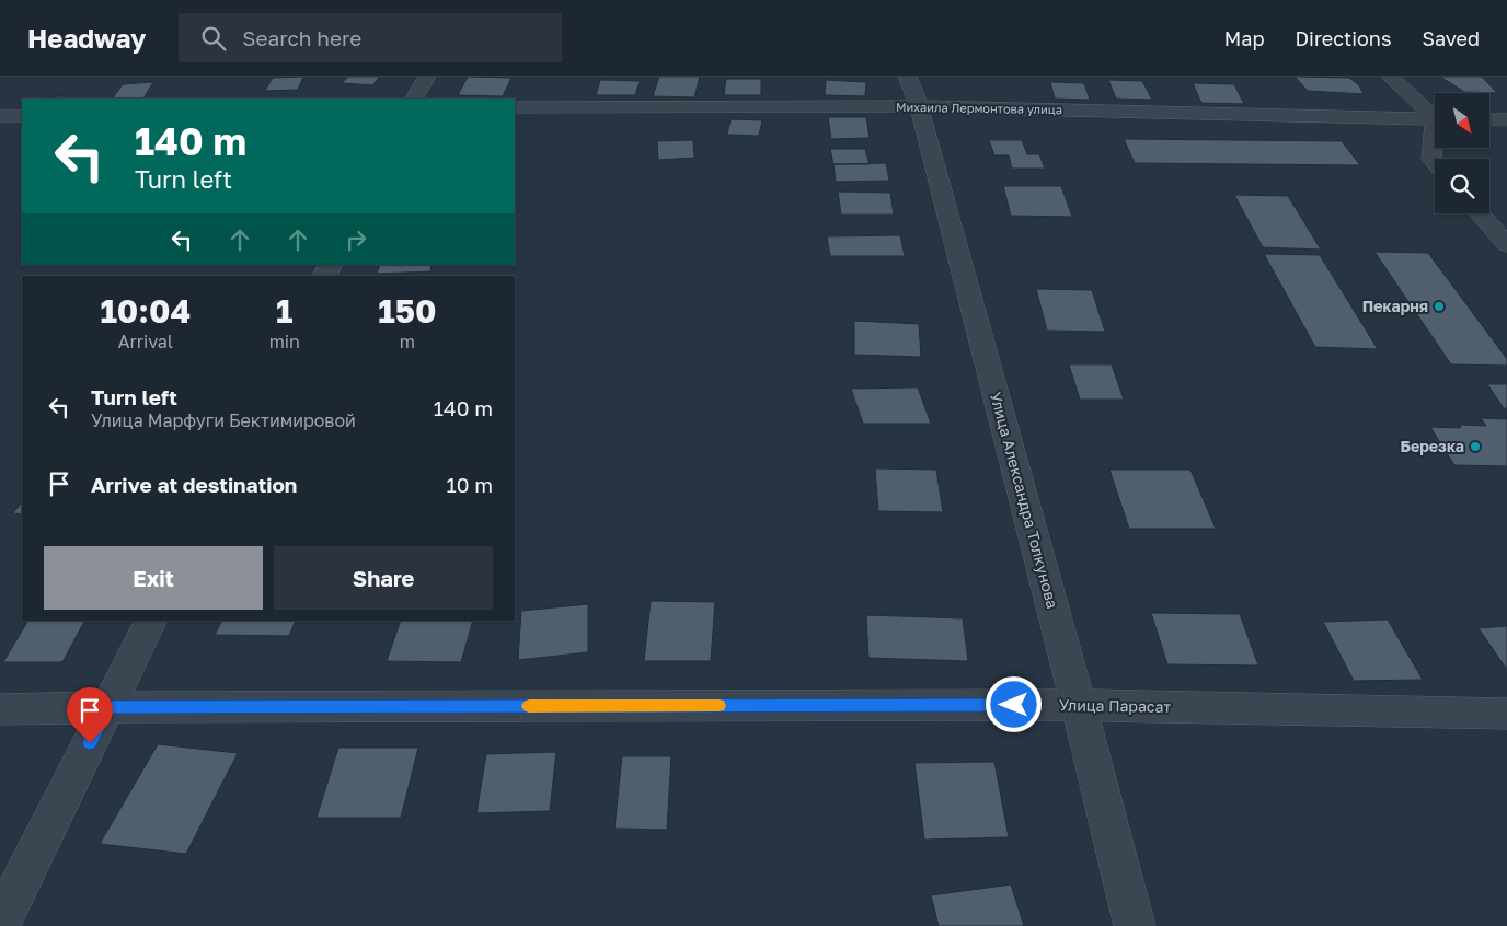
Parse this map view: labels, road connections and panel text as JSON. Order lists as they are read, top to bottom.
{
  "streets": {
    "street": ["Михаила Лермонтова улица", "Улица Александра Толкунова", "Улица Парасат"]
  },
  "crossings": [
    ["Михаила Лермонтова улица", "Улица Александра Толкунова"],
    ["Улица Александра Толкунова", "Улица Парасат"]
  ],
  "places": ["Пекарня", "Березка"],
  "north": "bottom right",
  "page": {
    "header": "Headway",
    "search": "Search here",
    "nav": ["Map", "Directions", "Saved"],
    "turn": ["140 m", "Turn left"],
    "eta": [
      "10:04",
      "Arrival",
      "1",
      "min",
      "150",
      "m"
    ],
    "list": [
      {
        "name": "Turn left",
        "note": "Улица Марфуги Бектимировой",
        "value": "140 m"
      },
      {
        "name": "Arrive at destination",
        "value": "10 m"
      }
    ],
    "buttons": ["Exit", "Share"]
  }
}
